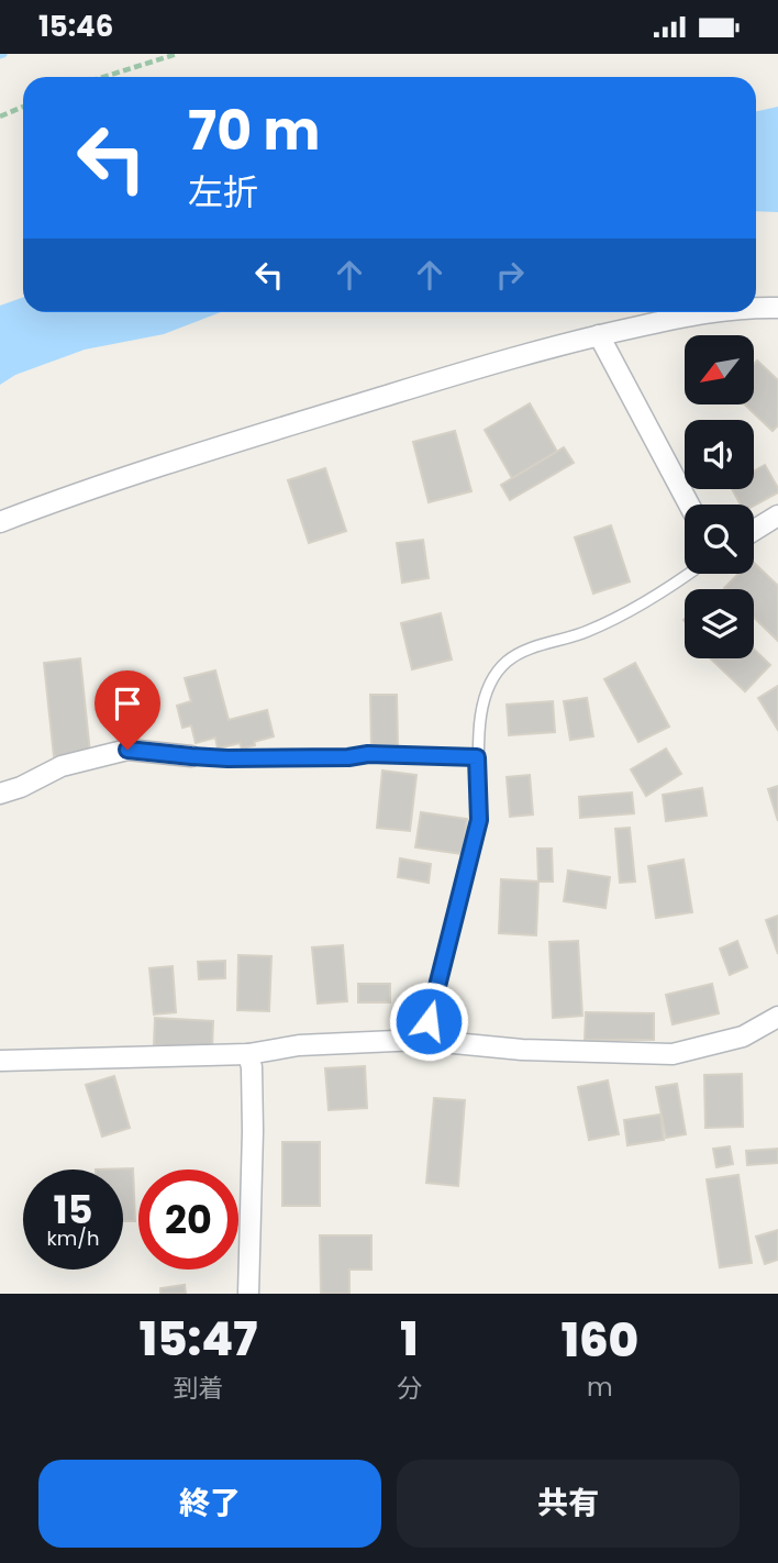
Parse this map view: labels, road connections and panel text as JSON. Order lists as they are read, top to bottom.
{
  "north": "bottom left",
  "page": {
    "status": "15:46",
    "turn": ["70 m", "左折"],
    "speed": "15 km/h",
    "limit": "20",
    "eta": [
      "15:47",
      "到着",
      "1",
      "分",
      "160",
      "m"
    ],
    "buttons": ["終了", "共有"]
  }
}
